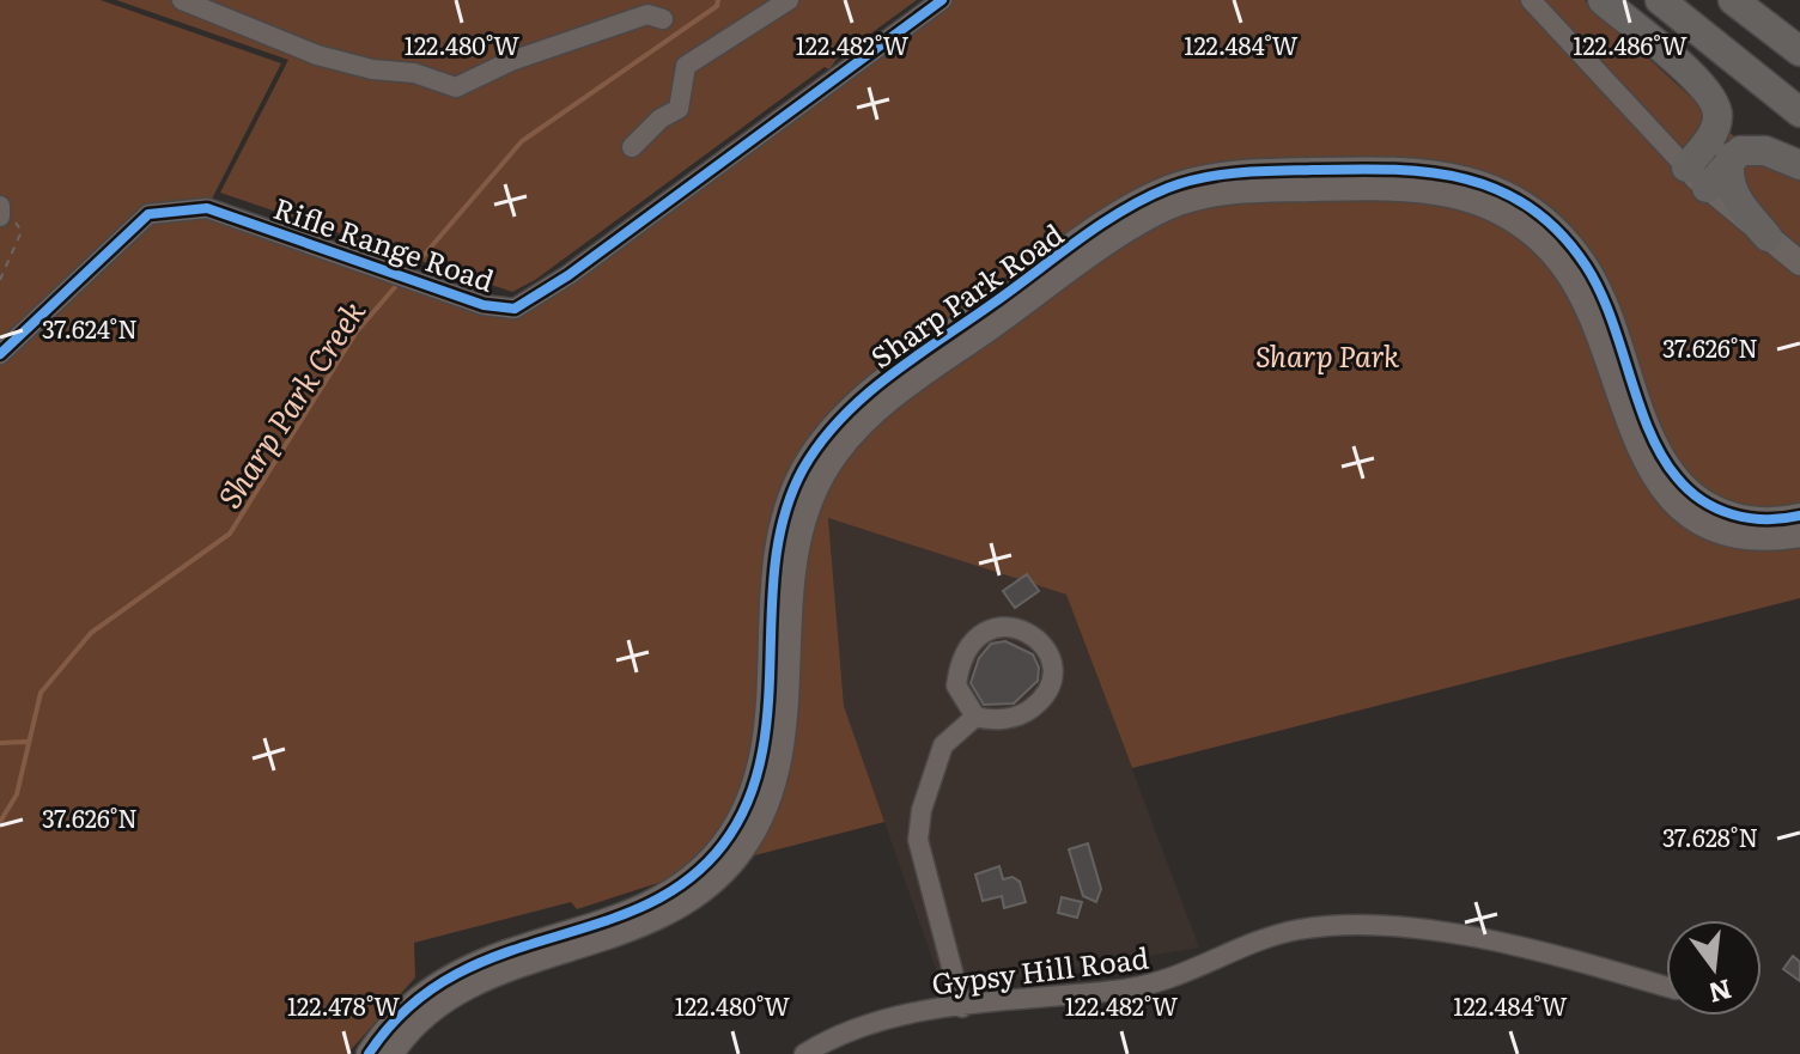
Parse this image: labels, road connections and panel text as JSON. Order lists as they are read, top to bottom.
{
  "streets": {
    "main road": ["Sharp Park Road"],
    "street": ["Rifle Range Road", "Gypsy Hill Road"]
  },
  "water": ["Sharp Park Creek"],
  "parks": ["Sharp Park"],
  "north": "bottom",
  "coordinates": [
    "122.480°W",
    "122.482°W",
    "122.484°W",
    "122.486°W",
    "37.624°N",
    "37.626°N",
    "37.628°N",
    "122.478°W"
  ]
}
